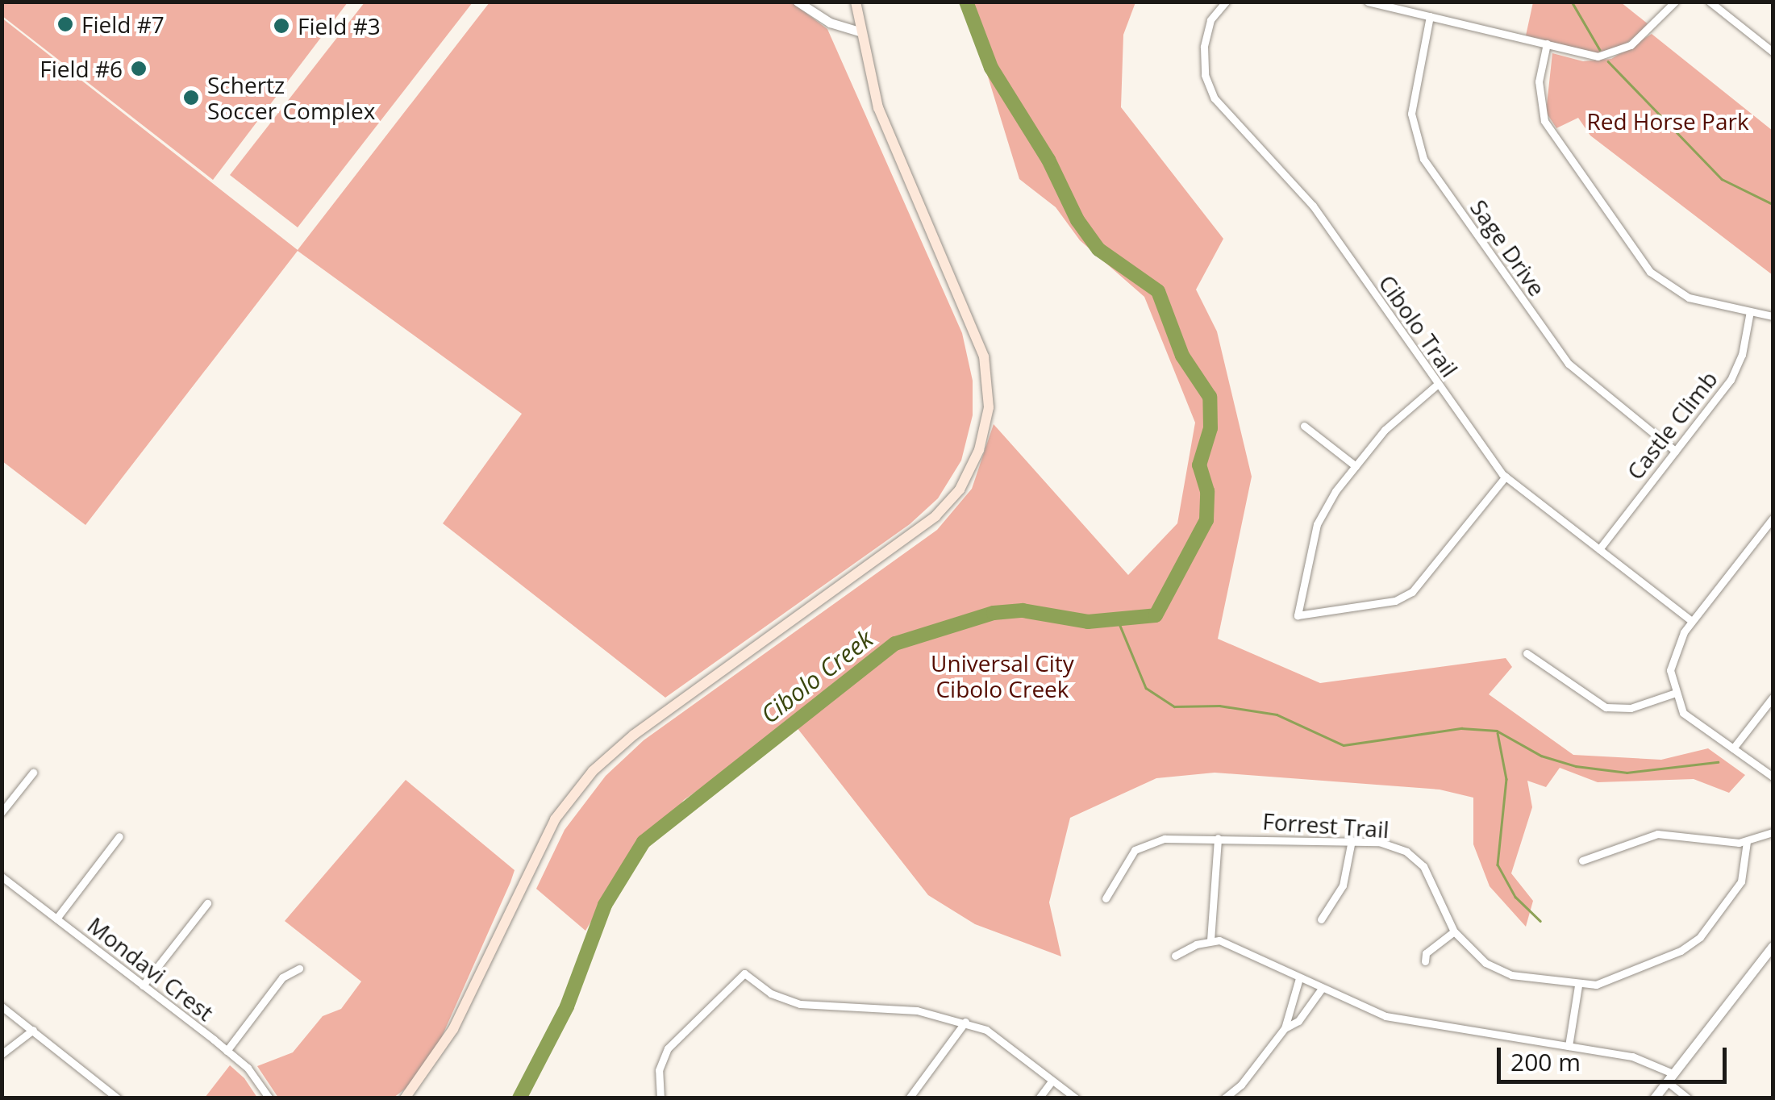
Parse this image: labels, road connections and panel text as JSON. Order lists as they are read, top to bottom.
{
  "streets": {
    "street": [
      "Sage Drive",
      "Cibolo Trail",
      "Castle Climb",
      "Forrest Trail",
      "Mondavi Crest"
    ]
  },
  "crossings": [
    ["Sage Drive", "Castle Climb"],
    ["Cibolo Trail", "Castle Climb"]
  ],
  "water": ["Cibolo Creek"],
  "parks": ["Red Horse Park", "Universal City Cibolo Creek"],
  "places": [
    "Field #7",
    "Field #3",
    "Field #6",
    "Schertz Soccer Complex"
  ],
  "scale_bar": "200 m"
}
